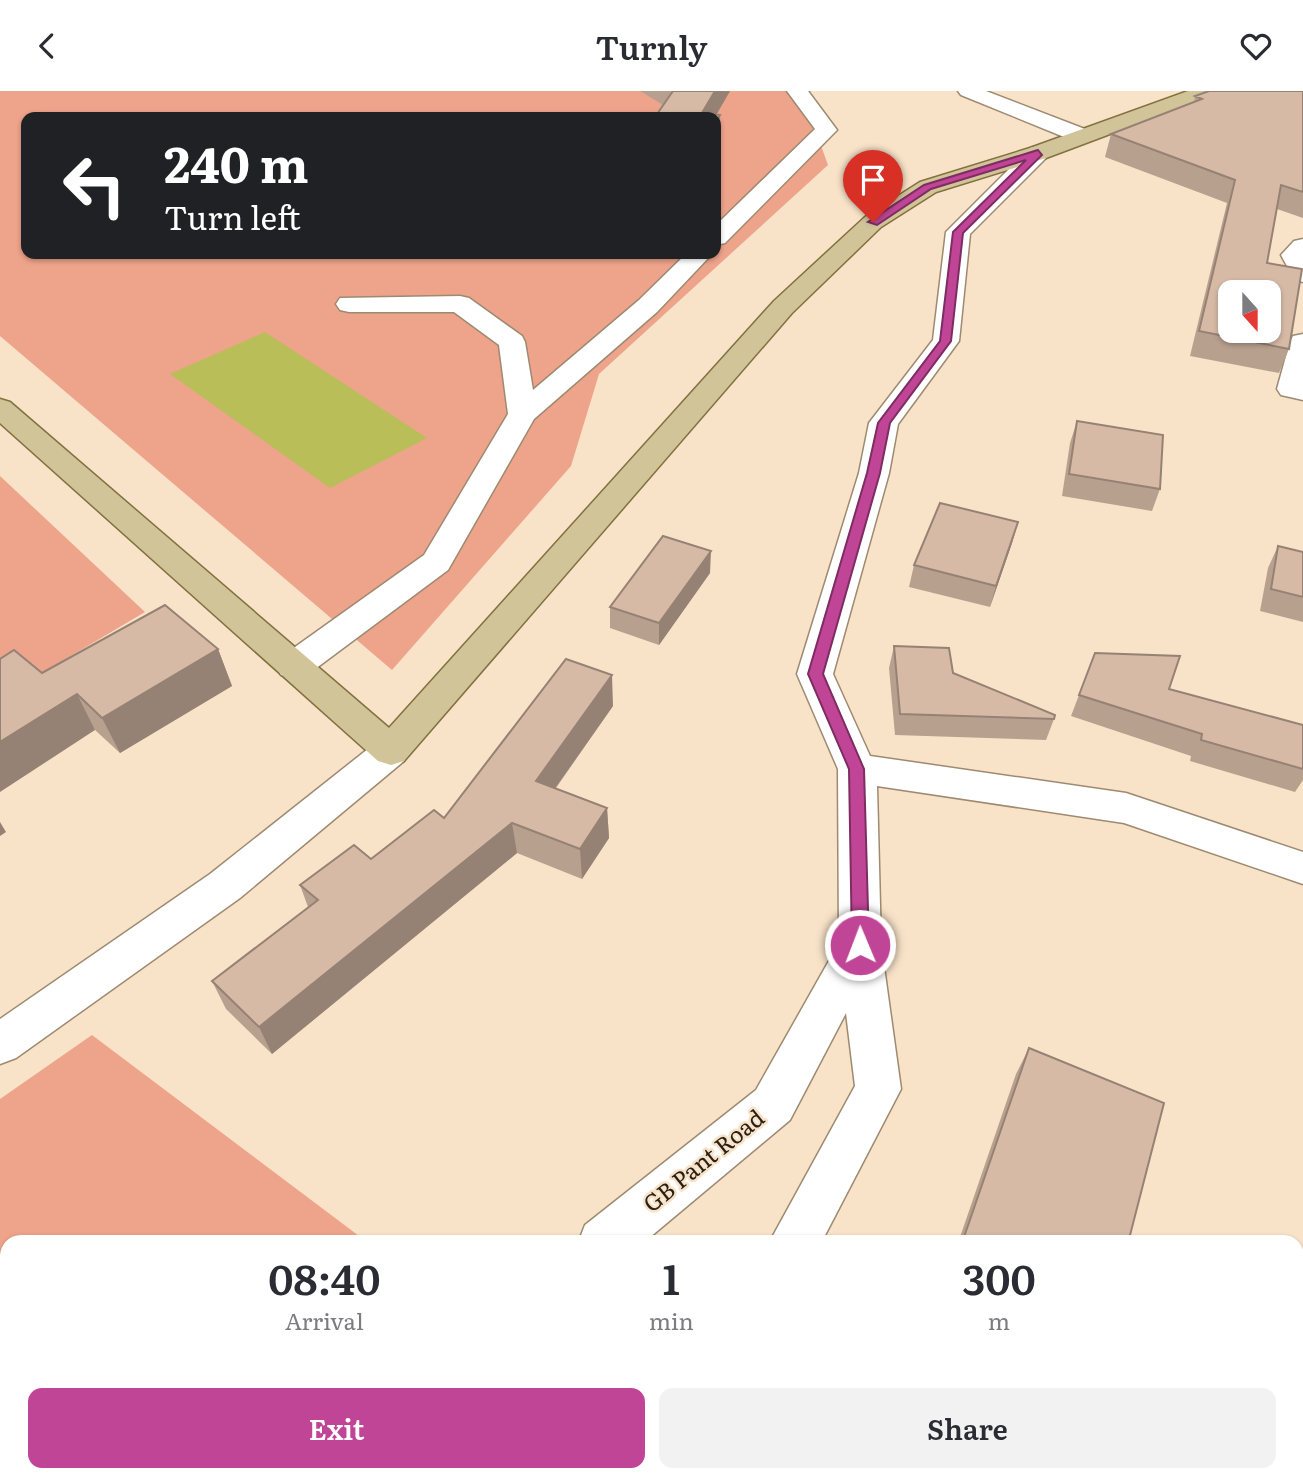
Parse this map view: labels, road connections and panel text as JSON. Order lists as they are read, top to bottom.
{
  "streets": {
    "street": ["GB Pant Road"]
  },
  "north": "bottom",
  "page": {
    "header": "Turnly",
    "turn": ["240 m", "Turn left"],
    "eta": [
      "08:40",
      "Arrival",
      "1",
      "min",
      "300",
      "m"
    ],
    "buttons": ["Exit", "Share"]
  }
}
